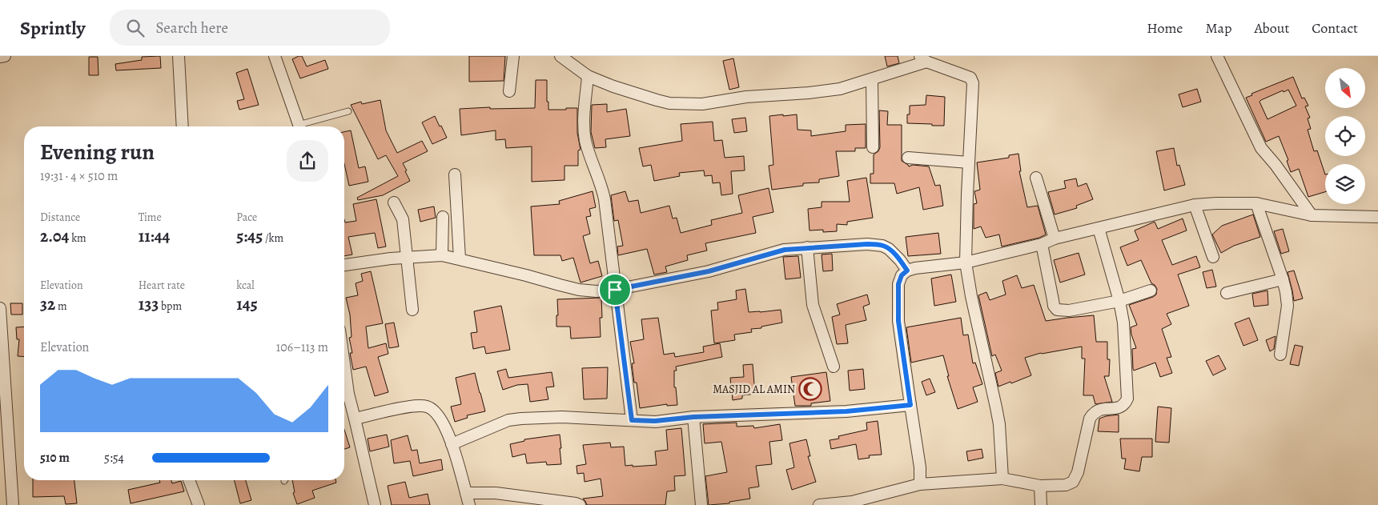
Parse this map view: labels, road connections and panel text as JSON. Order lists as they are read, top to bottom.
{
  "places": {
    "mosque": ["MASJID AL AMIN"]
  },
  "north": "bottom right",
  "page": {
    "header": "Sprintly",
    "search": "Search here",
    "nav": [
      "Home",
      "Map",
      "About",
      "Contact"
    ],
    "heading": ["Evening run", "19:31 · 4 × 510 m"],
    "stats": [
      ["Distance", "2.04 km"],
      ["Time", "11:44"],
      ["Pace", "5:45 /km"],
      ["Elevation", "32 m"],
      ["Heart rate", "133 bpm"],
      ["kcal", "145"]
    ],
    "chart": ["Elevation", "106–113 m"],
    "list": [
      {
        "name": "510 m",
        "note": "5:54"
      }
    ]
  }
}
